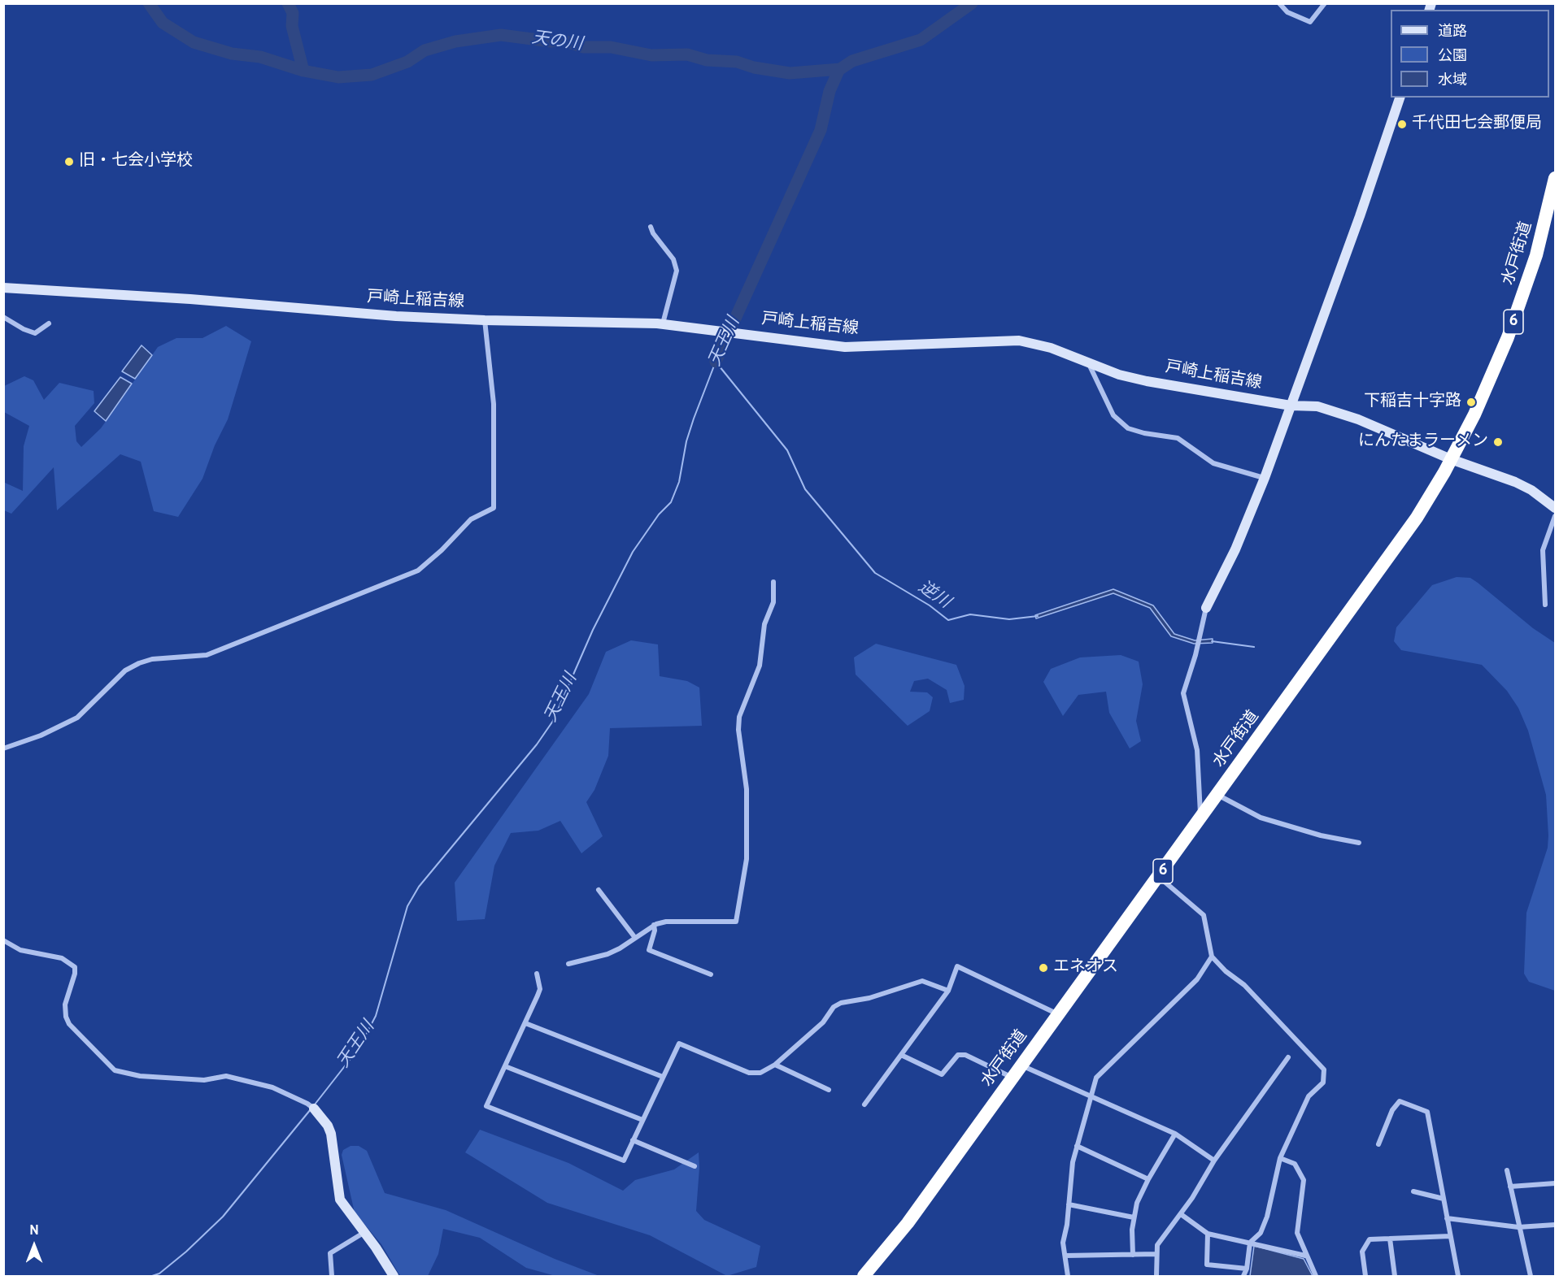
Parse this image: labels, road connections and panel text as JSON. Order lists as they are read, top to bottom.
{
  "streets": {
    "highway": ["水戸街道", "6"],
    "main road": ["戸崎上稲吉線"]
  },
  "crossings": [
    ["水戸街道", "戸崎上稲吉線"]
  ],
  "water": ["天の川", "天王川", "逆川"],
  "places": [
    "千代田七会郵便局",
    "旧・七会小学校",
    "下稲吉十字路",
    "にんたまラーメン",
    "エネオス"
  ],
  "legend": ["道路", "公園", "水域"],
  "north": "top"
}
